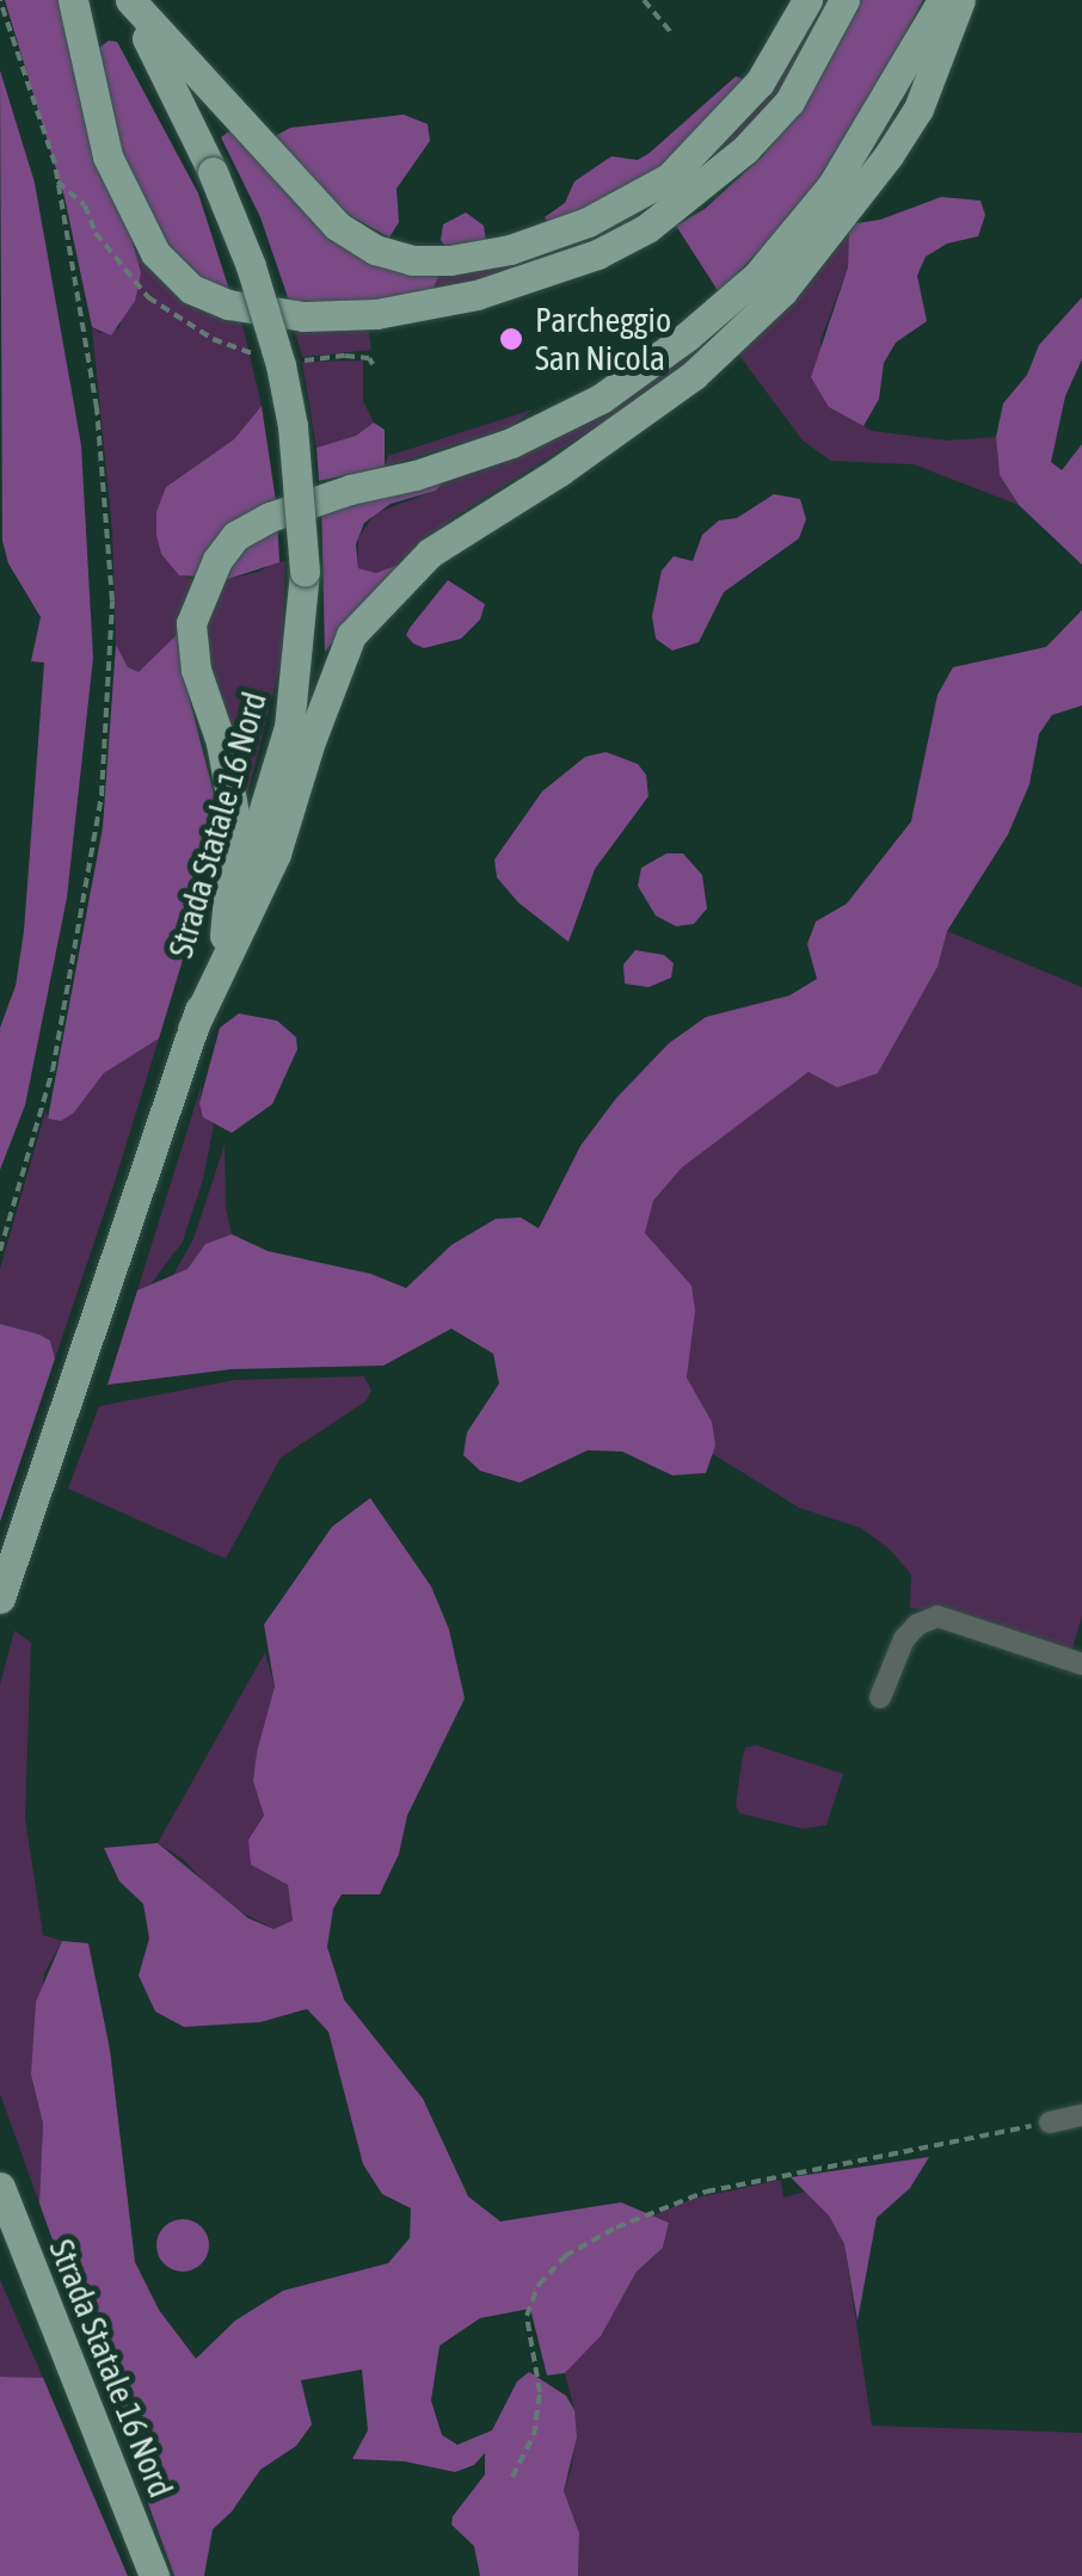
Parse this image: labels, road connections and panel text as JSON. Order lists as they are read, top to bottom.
{
  "streets": {
    "main road": ["Strada Statale 16 Nord"]
  },
  "places": ["Parcheggio San Nicola"]
}
